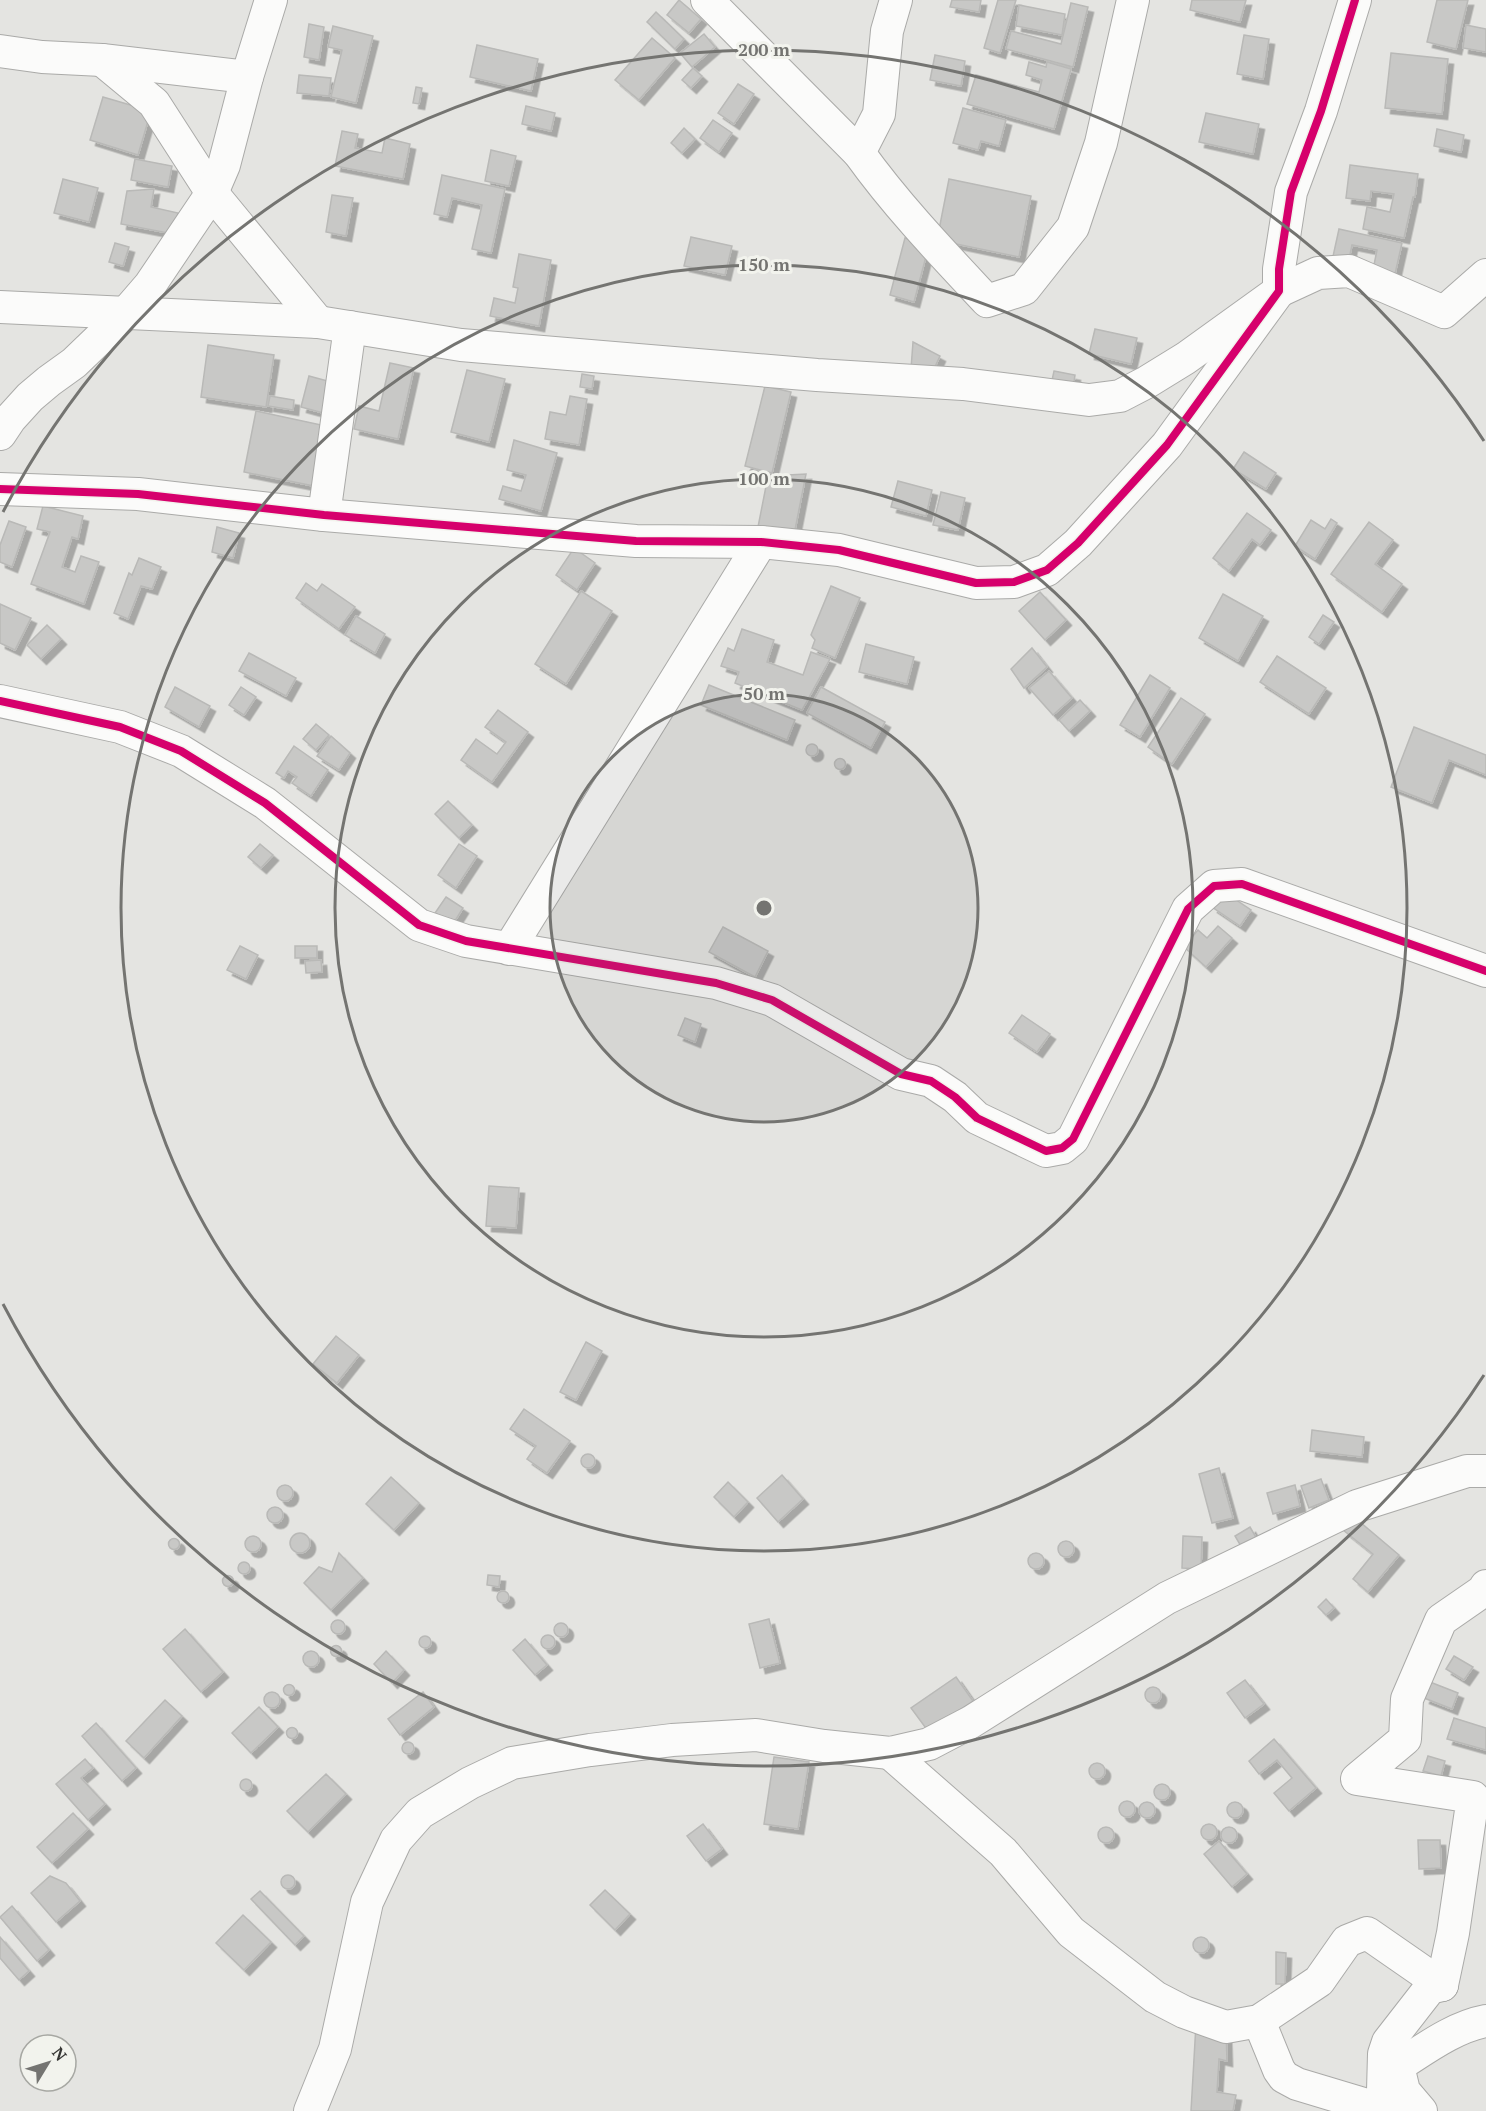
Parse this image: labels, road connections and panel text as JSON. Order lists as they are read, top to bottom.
{
  "north": "top right",
  "rings": [
    "200 m",
    "150 m",
    "100 m",
    "50 m"
  ]
}
